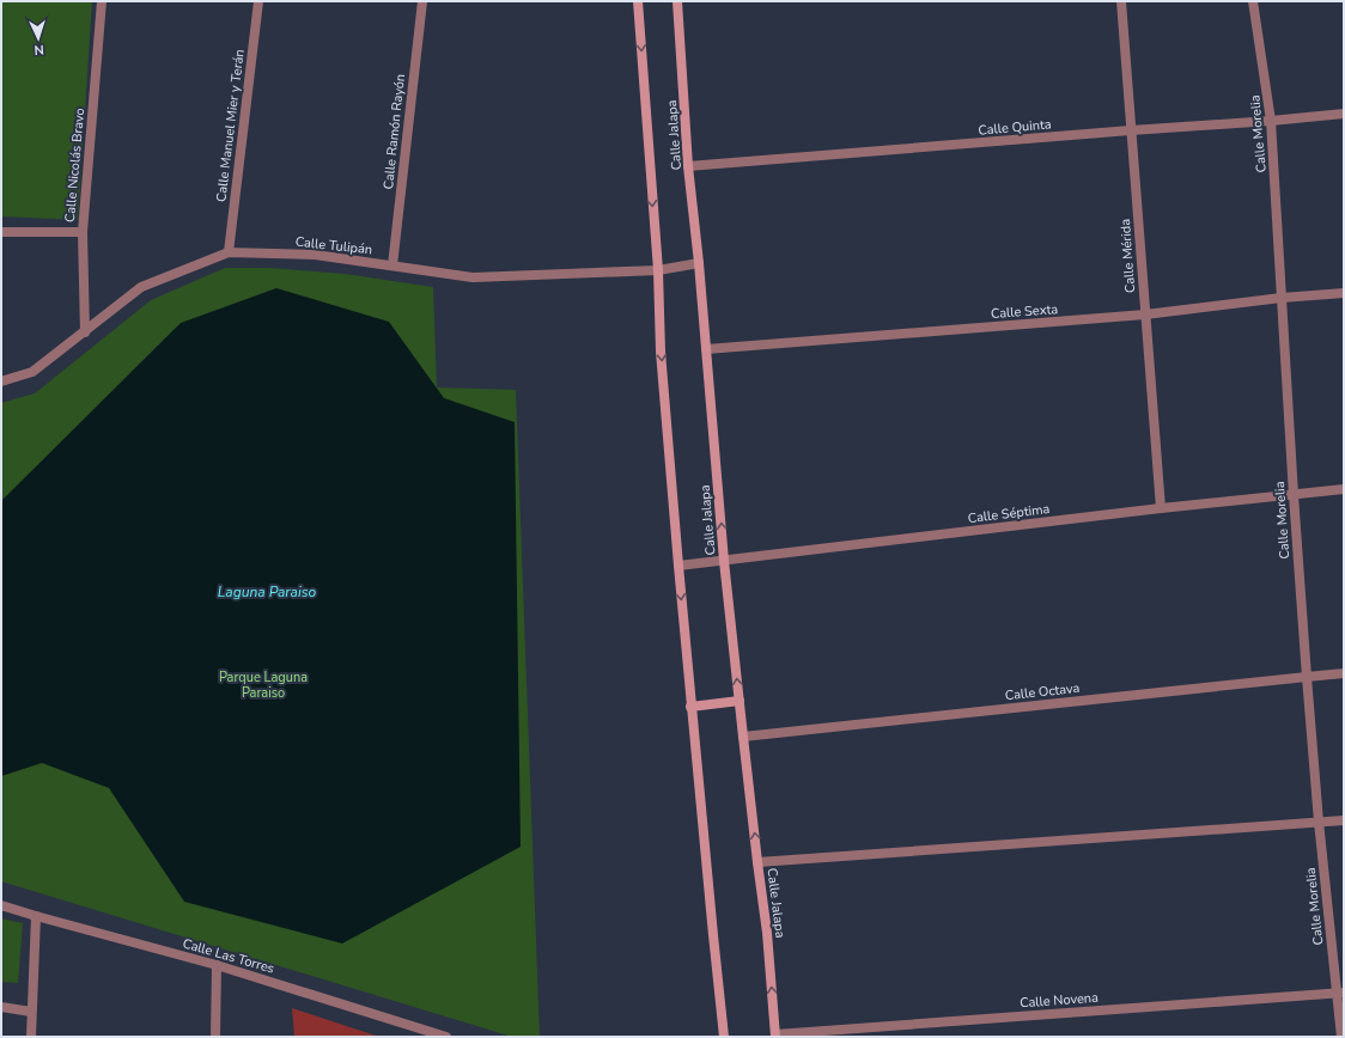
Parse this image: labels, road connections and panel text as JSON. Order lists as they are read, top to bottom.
{
  "streets": {
    "street": [
      "Calle Manuel Mier y Terán",
      "Calle Quinta",
      "Calle Ramón Rayón",
      "Calle Morelia",
      "Calle Jalapa",
      "Calle Nicolás Bravo",
      "Calle Tulipán",
      "Calle Mérida",
      "Calle Sexta",
      "Calle Séptima",
      "Calle Octava",
      "Calle Las Torres",
      "Calle Novena"
    ]
  },
  "crossings": [
    ["Calle Manuel Mier y Terán", "Calle Tulipán"],
    ["Calle Quinta", "Calle Morelia"],
    ["Calle Quinta", "Calle Jalapa"],
    ["Calle Quinta", "Calle Mérida"],
    ["Calle Ramón Rayón", "Calle Tulipán"],
    ["Calle Morelia", "Calle Sexta"],
    ["Calle Morelia", "Calle Séptima"],
    ["Calle Morelia", "Calle Octava"],
    ["Calle Morelia", "Calle Novena"],
    ["Calle Jalapa", "Calle Tulipán"],
    ["Calle Jalapa", "Calle Sexta"],
    ["Calle Jalapa", "Calle Séptima"],
    ["Calle Jalapa", "Calle Octava"],
    ["Calle Jalapa", "Calle Novena"],
    ["Calle Nicolás Bravo", "Calle Tulipán"],
    ["Calle Mérida", "Calle Sexta"],
    ["Calle Mérida", "Calle Séptima"]
  ],
  "water": ["Laguna Paraiso"],
  "parks": ["Parque Laguna Paraiso"],
  "north": "bottom"
}
